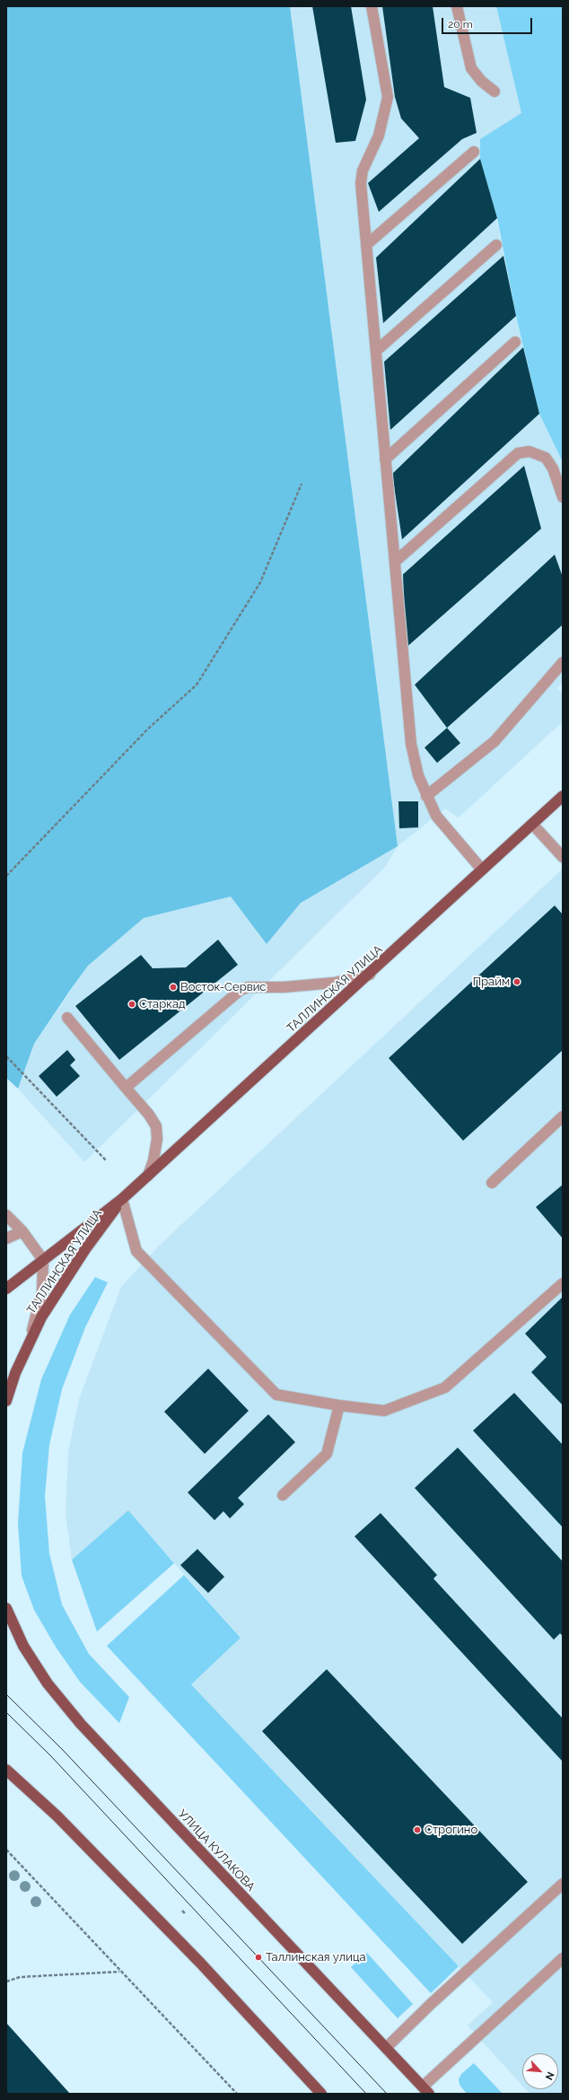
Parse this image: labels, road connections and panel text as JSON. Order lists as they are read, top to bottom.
{
  "streets": {
    "main road": ["ТАЛЛИНСКАЯ УЛИЦА", "УЛИЦА КУЛАКОВА"]
  },
  "places": [
    "Прайм",
    "Восток-Сервис",
    "Старкад",
    "Строгино",
    "Таллинская улица"
  ],
  "scale_bar": "20 m",
  "north": "bottom right"
}
